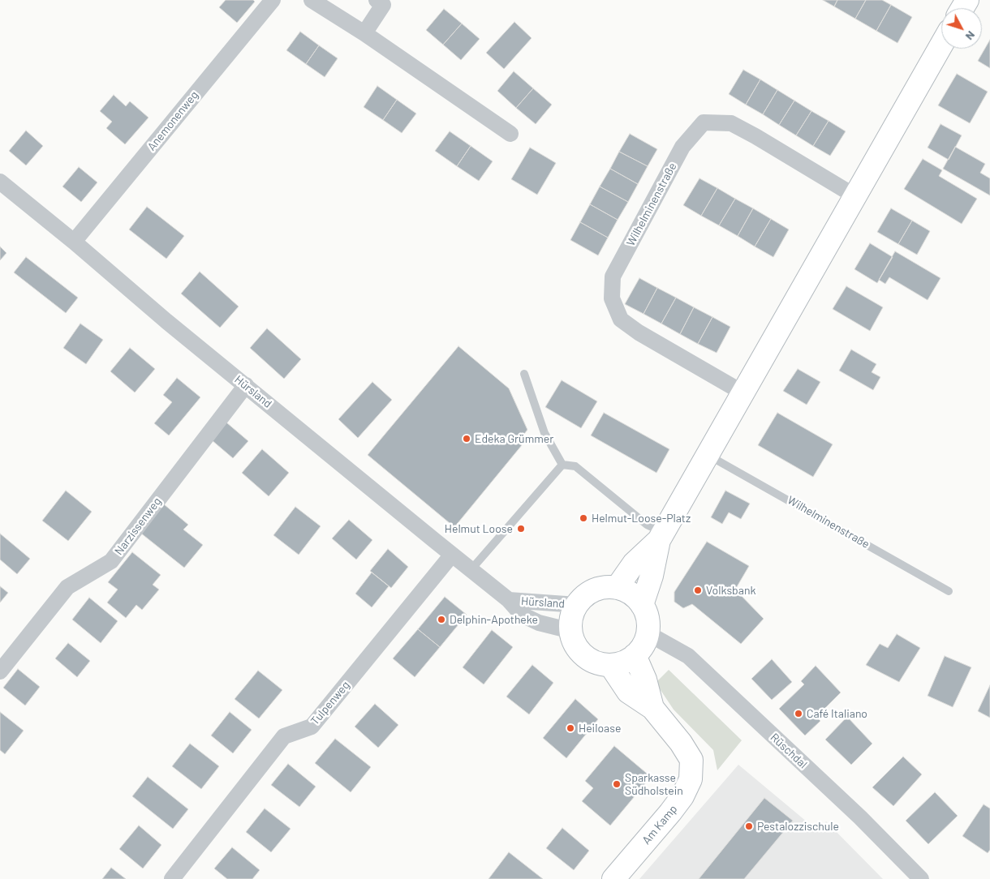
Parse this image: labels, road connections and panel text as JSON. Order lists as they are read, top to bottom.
{
  "streets": {
    "street": [
      "Anemonenweg",
      "Wilhelminenstraße",
      "Hürsland",
      "Narzissenweg",
      "Tulpenweg",
      "Rüschdal",
      "Am Kamp"
    ]
  },
  "crossings": [
    ["Anemonenweg", "Hürsland"],
    ["Hürsland", "Narzissenweg"],
    ["Hürsland", "Tulpenweg"],
    ["Hürsland", "Rüschdal"]
  ],
  "places": [
    "Edeka Grümmer",
    "Helmut-Loose-Platz",
    "Helmut Loose",
    "Volksbank",
    "Delphin-Apotheke",
    "Café Italiano",
    "Heiloase",
    "Sparkasse Südholstein",
    "Pestalozzischule"
  ],
  "north": "bottom right"
}
